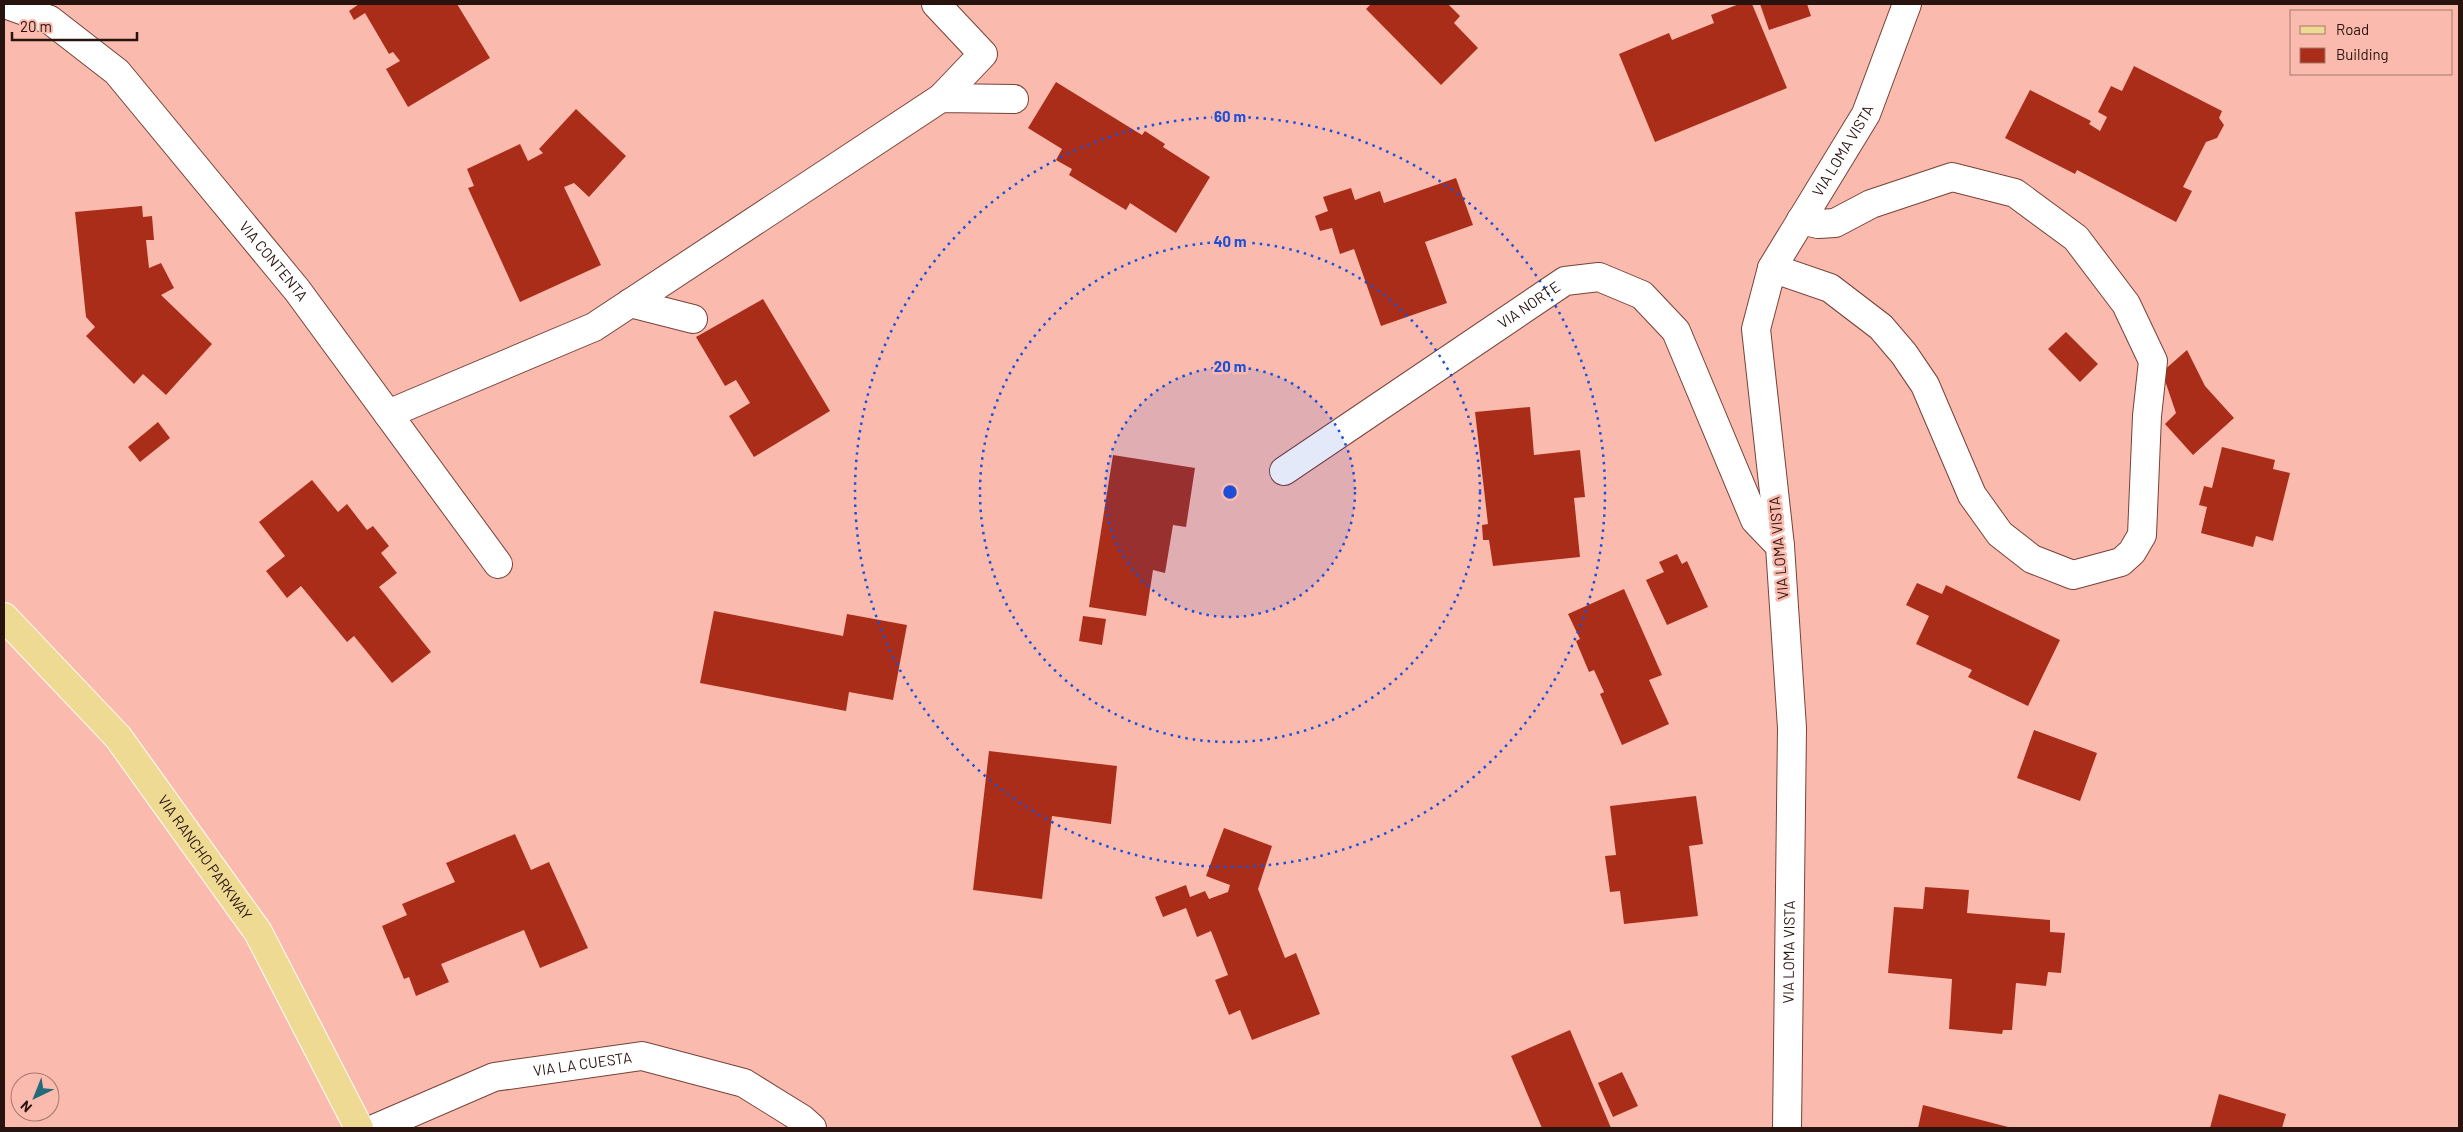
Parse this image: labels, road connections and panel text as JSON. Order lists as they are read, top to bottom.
{
  "streets": {
    "main road": ["VIA RANCHO PARKWAY"],
    "street": [
      "VIA LOMA VISTA",
      "VIA CONTENTA",
      "VIA NORTE",
      "VIA LA CUESTA"
    ]
  },
  "crossings": [
    ["VIA LOMA VISTA", "VIA NORTE"]
  ],
  "legend": ["Road", "Building"],
  "scale_bar": "20 m",
  "north": "bottom left",
  "rings": ["60 m", "40 m", "20 m"]
}
